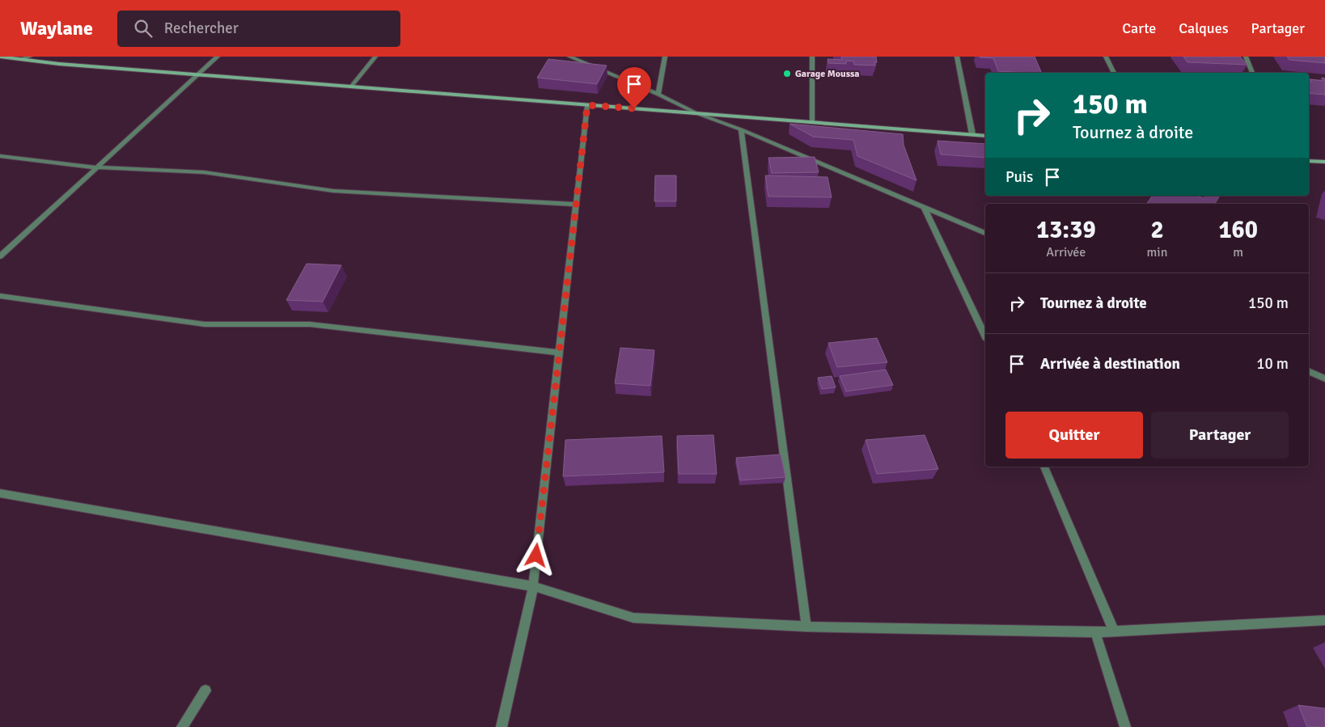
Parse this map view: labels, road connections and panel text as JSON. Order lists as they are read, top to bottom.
{
  "places": ["Garage Moussa"],
  "page": {
    "header": "Waylane",
    "search": "Rechercher",
    "nav": ["Carte", "Calques", "Partager"],
    "turn": ["150 m", "Tournez à droite"],
    "then": "Puis",
    "eta": [
      "13:39",
      "Arrivée",
      "2",
      "min",
      "160",
      "m"
    ],
    "list": [
      {
        "name": "Tournez à droite",
        "value": "150 m"
      },
      {
        "name": "Arrivée à destination",
        "value": "10 m"
      }
    ],
    "buttons": ["Quitter", "Partager"]
  }
}
